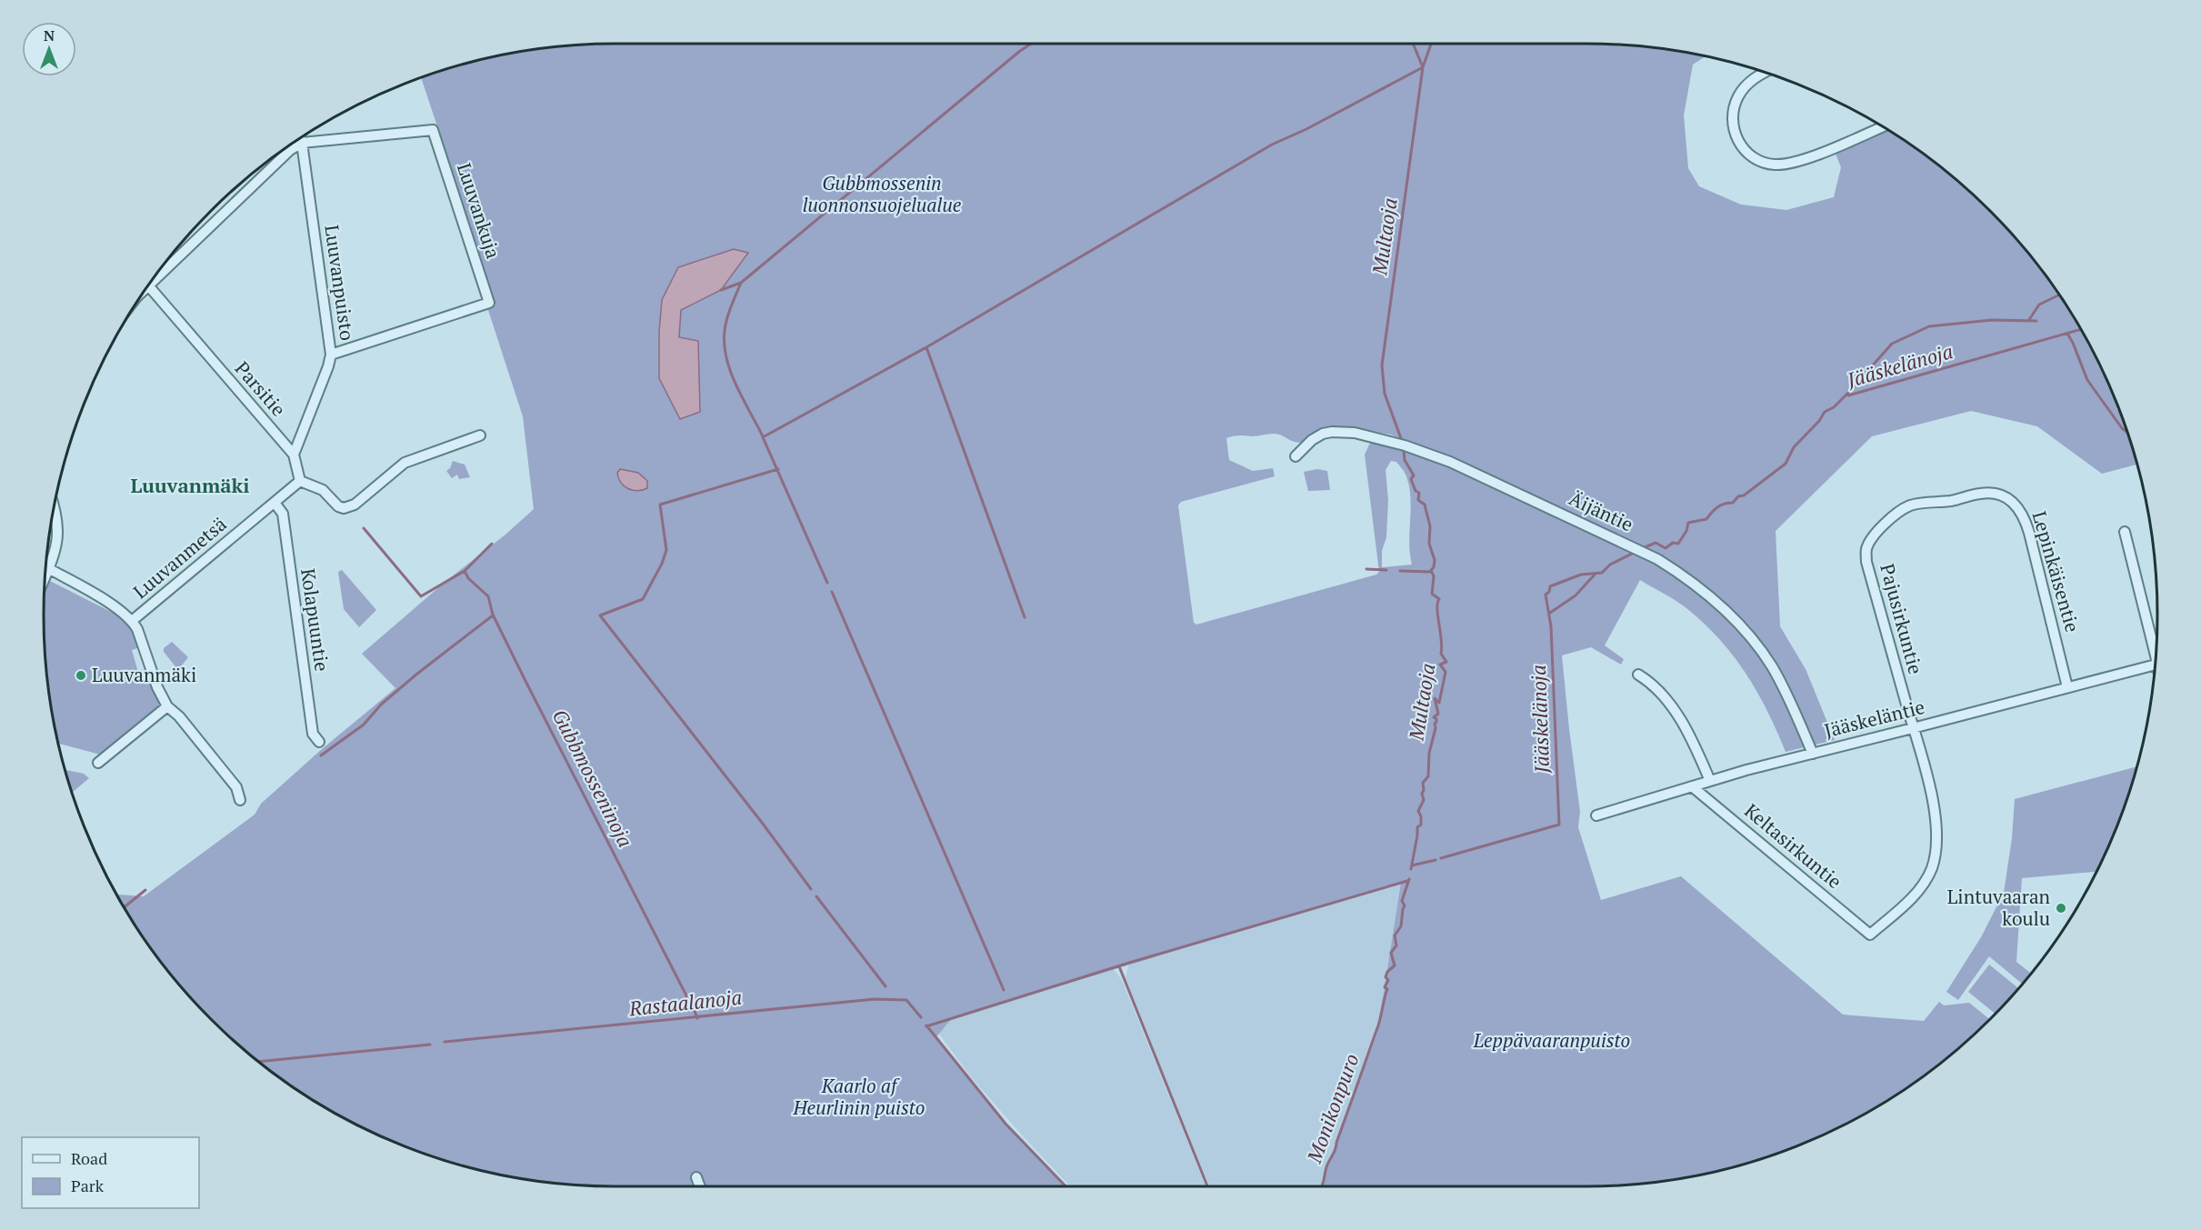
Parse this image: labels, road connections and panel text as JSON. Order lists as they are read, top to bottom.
{
  "streets": {
    "street": [
      "Luuvankuja",
      "Luuvanpuisto",
      "Parsitie",
      "Äijäntie",
      "Luuvanmetsä",
      "Lepinkäisentie",
      "Pajusirkuntie",
      "Kolapuuntie",
      "Jääskeläntie",
      "Keltasirkuntie"
    ]
  },
  "crossings": [
    ["Luuvankuja", "Luuvanpuisto"],
    ["Luuvanpuisto", "Parsitie"],
    ["Parsitie", "Luuvanmetsä"],
    ["Äijäntie", "Jääskeläntie"],
    ["Luuvanmetsä", "Kolapuuntie"],
    ["Lepinkäisentie", "Pajusirkuntie"],
    ["Lepinkäisentie", "Jääskeläntie"],
    ["Pajusirkuntie", "Jääskeläntie"],
    ["Pajusirkuntie", "Keltasirkuntie"],
    ["Jääskeläntie", "Keltasirkuntie"]
  ],
  "districts": ["Luuvanmäki"],
  "water": [
    "Multaoja",
    "Jääskelänoja",
    "Gubbmosseninoja",
    "Rastaalanoja",
    "Monikonpuro"
  ],
  "parks": ["Gubbmossenin luonnonsuojelualue", "Leppävaaranpuisto", "Kaarlo af Heurlinin puisto"],
  "places": ["Luuvanmäki", "Lintuvaaran koulu"],
  "legend": ["Road", "Park"],
  "north": "top"
}
